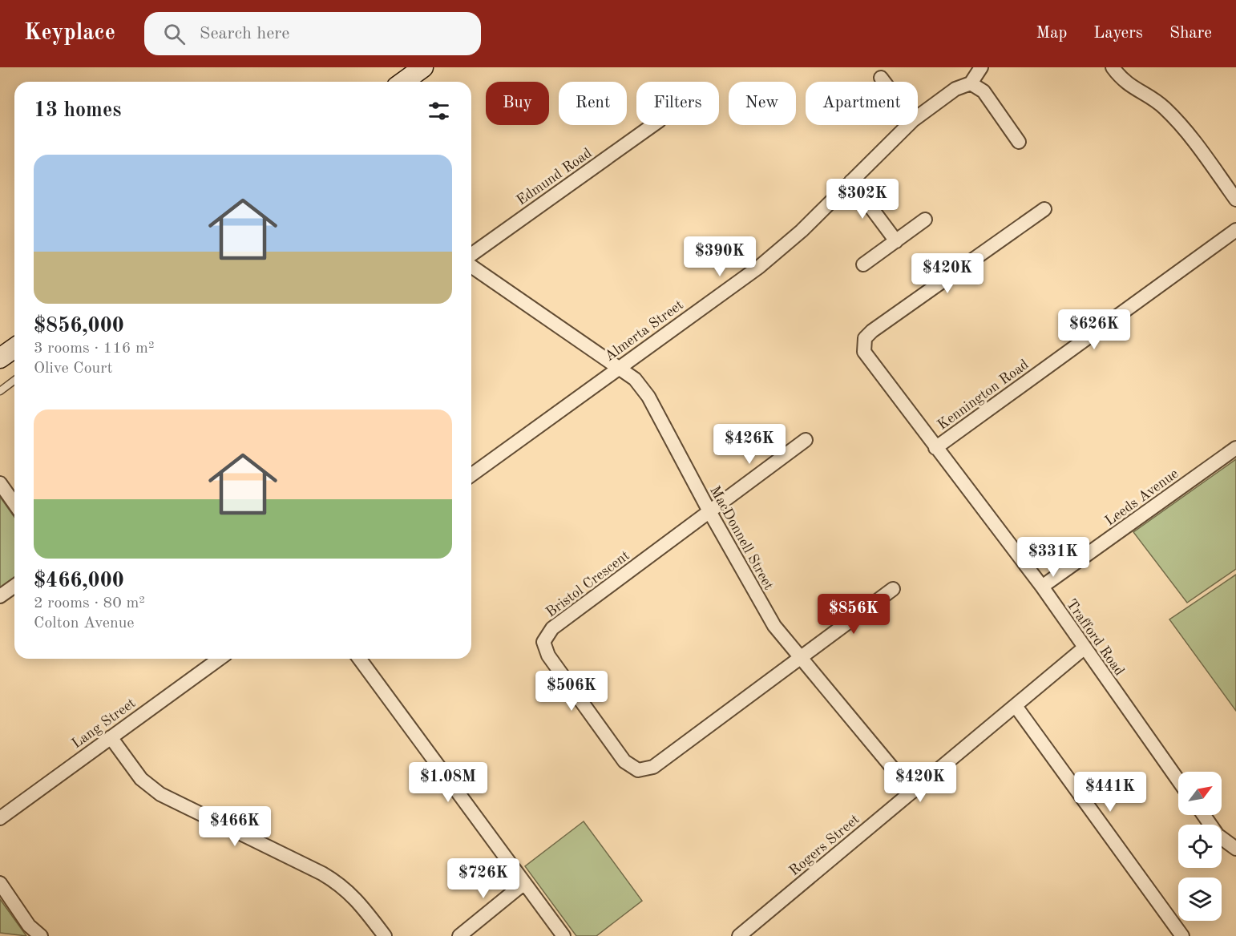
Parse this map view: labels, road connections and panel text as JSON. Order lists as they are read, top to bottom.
{
  "streets": {
    "street": [
      "Edmund Road",
      "Almerta Street",
      "Kennington Road",
      "Leeds Avenue",
      "MacDonnell Street",
      "Bristol Crescent",
      "Trafford Road",
      "Lang Street",
      "Rogers Street"
    ]
  },
  "crossings": [
    ["Almerta Street", "MacDonnell Street"],
    ["Kennington Road", "Trafford Road"],
    ["Leeds Avenue", "Trafford Road"],
    ["MacDonnell Street", "Bristol Crescent"],
    ["MacDonnell Street", "Rogers Street"],
    ["Trafford Road", "Rogers Street"]
  ],
  "north": "top right",
  "page": {
    "header": "Keyplace",
    "search": "Search here",
    "nav": ["Map", "Layers", "Share"],
    "chip": [
      "Buy",
      "Rent",
      "Filters",
      "New",
      "Apartment"
    ],
    "heading": "13 homes",
    "list": [
      {
        "name": "$856,000",
        "note": "3 rooms · 116 m² · Olive Court"
      },
      {
        "name": "$466,000",
        "note": "2 rooms · 80 m² · Colton Avenue"
      }
    ],
    "price": [
      "$302K",
      "$390K",
      "$420K",
      "$626K",
      "$426K",
      "$331K",
      "$856K",
      "$506K",
      "$1.08M",
      "$420K",
      "$441K",
      "$466K",
      "$726K"
    ]
  }
}
